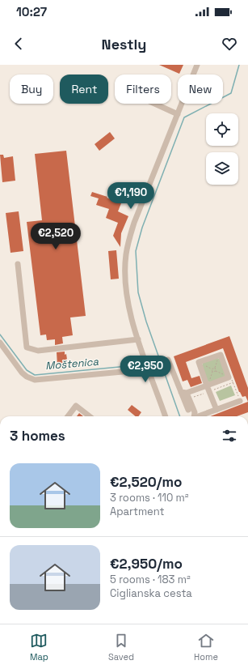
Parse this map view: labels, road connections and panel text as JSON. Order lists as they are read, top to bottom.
{
  "water": ["Moštenica"],
  "page": {
    "status": "10:27",
    "header": "Nestly",
    "chip": [
      "Buy",
      "Rent",
      "Filters",
      "New"
    ],
    "price": ["€1,190", "€2,520", "€2,950"],
    "heading": "3 homes",
    "list": [
      {
        "name": "€2,520/mo",
        "note": "3 rooms · 110 m² · Apartment"
      },
      {
        "name": "€2,950/mo",
        "note": "5 rooms · 183 m² · Ciglianska cesta"
      }
    ],
    "tabs": ["Map", "Saved", "Home"]
  }
}
